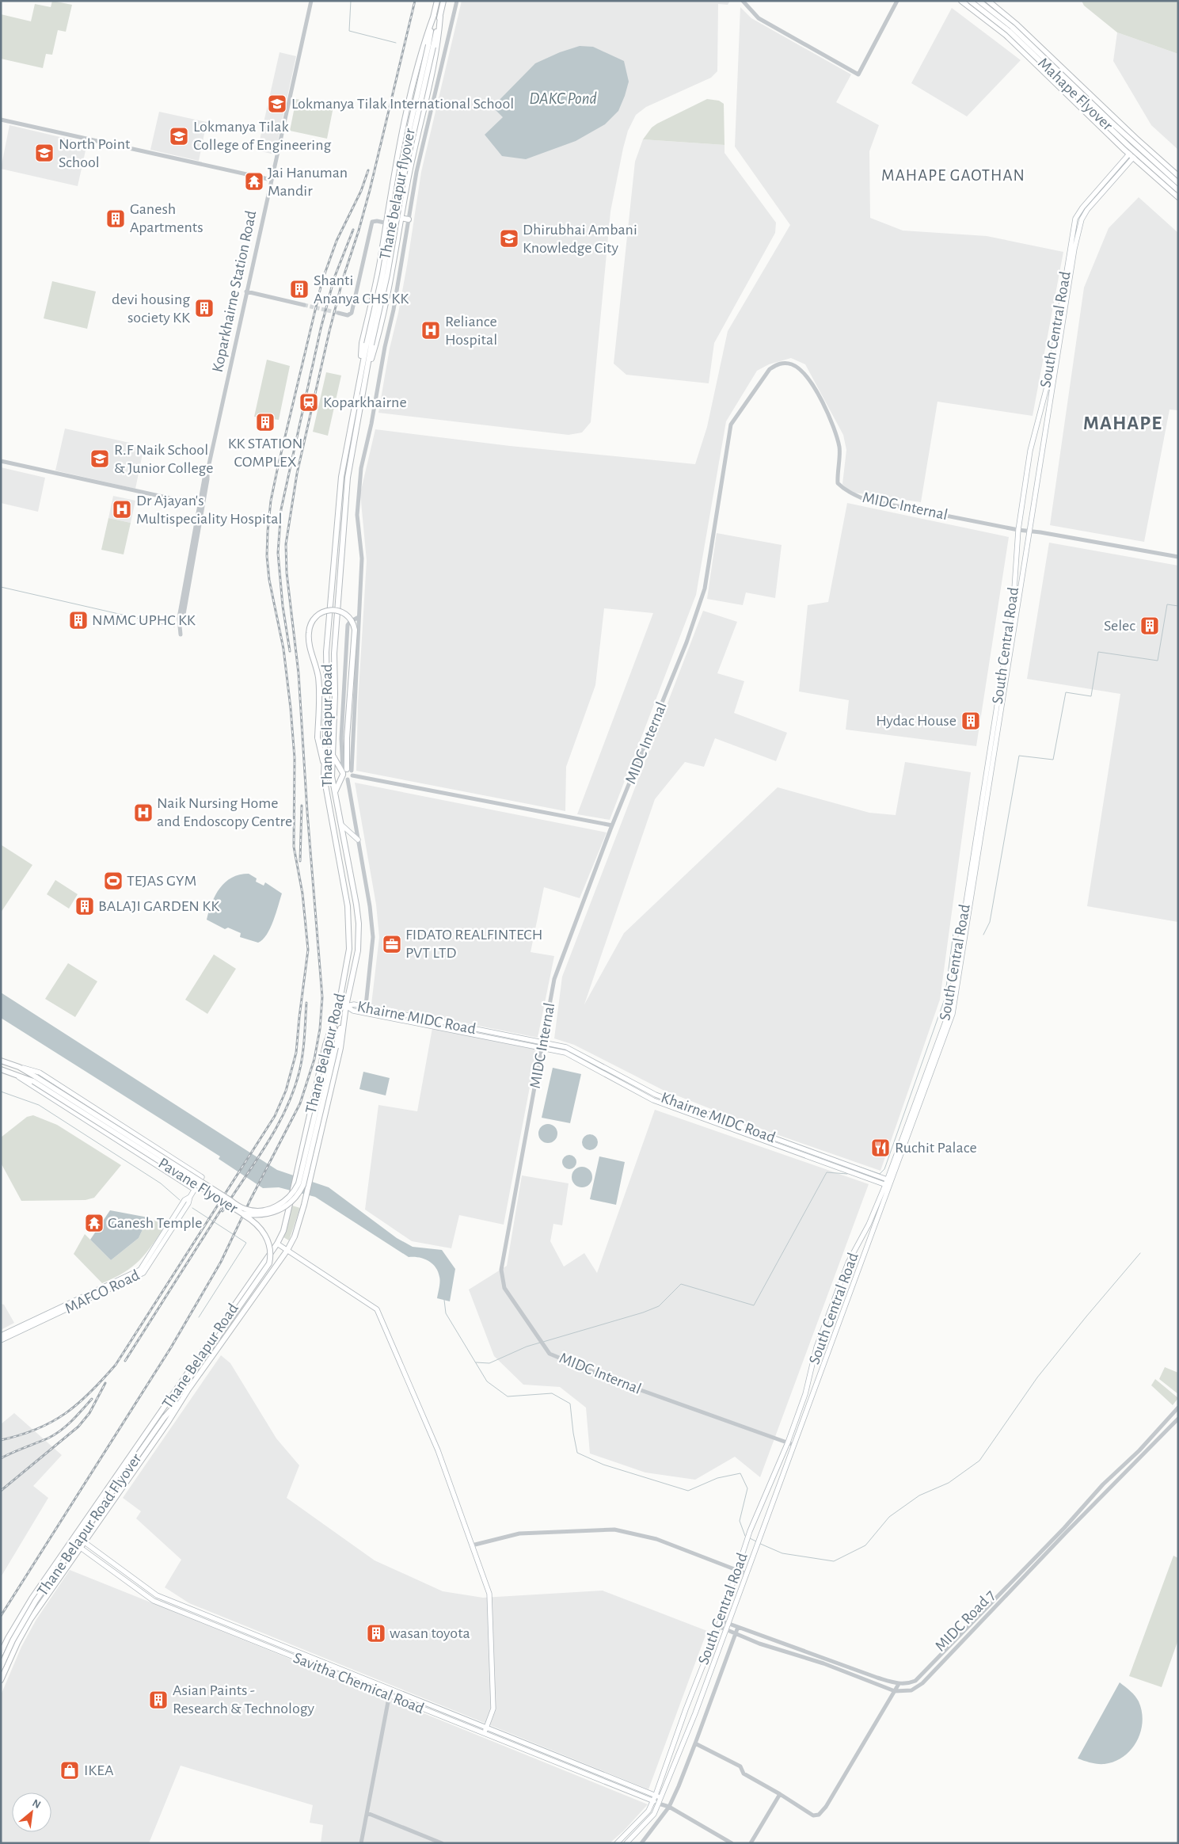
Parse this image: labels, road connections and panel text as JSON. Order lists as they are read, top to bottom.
{
  "streets": {
    "main road": [
      "Mahape Flyover",
      "Thane belapur flyover",
      "South Central Road",
      "Thane Belapur Road",
      "Khairne MIDC Road",
      "Pavane Flyover",
      "MAFCO Road",
      "Thane Belapur Road Flyover",
      "Savitha Chemical Road"
    ],
    "street": ["Koparkhairne Station Road", "MIDC Internal", "MIDC Road 7"]
  },
  "crossings": [
    ["South Central Road", "MIDC Internal"],
    ["South Central Road", "Khairne MIDC Road"],
    ["South Central Road", "MIDC Road 7"],
    ["South Central Road", "Savitha Chemical Road"],
    ["MIDC Internal", "Khairne MIDC Road"],
    ["Thane Belapur Road", "Khairne MIDC Road"],
    ["Thane Belapur Road", "Pavane Flyover"],
    ["Thane Belapur Road", "Thane Belapur Road Flyover"],
    ["Thane Belapur Road", "Savitha Chemical Road"],
    ["Khairne MIDC Road", "Pavane Flyover"],
    ["Pavane Flyover", "MAFCO Road"]
  ],
  "districts": ["MAHAPE GAOTHAN", "MAHAPE"],
  "water": ["DAKC Pond"],
  "places": {
    "school or university": [
      "Lokmanya Tilak International School",
      "Lokmanya Tilak College of Engineering",
      "North Point School",
      "Dhirubhai Ambani Knowledge City",
      "R.F Naik School & Junior College"
    ],
    "temple": ["Jai Hanuman Mandir", "Ganesh Temple"],
    "building": [
      "Ganesh Apartments",
      "Shanti Ananya CHS KK",
      "devi housing society KK",
      "KK STATION COMPLEX",
      "NMMC UPHC KK",
      "Selec",
      "Hydac House",
      "BALAJI GARDEN KK",
      "wasan toyota",
      "Asian Paints - Research & Technology"
    ],
    "hospital": ["Reliance Hospital", "Dr Ajayan's Multispeciality Hospital", "Naik Nursing Home and Endoscopy Centre"],
    "station": ["Koparkhairne"],
    "sports": ["TEJAS GYM"],
    "office": ["FIDATO REALFINTECH PVT LTD"],
    "restaurant": ["Ruchit Palace"],
    "shop": ["IKEA"]
  },
  "north": "top right"
}
